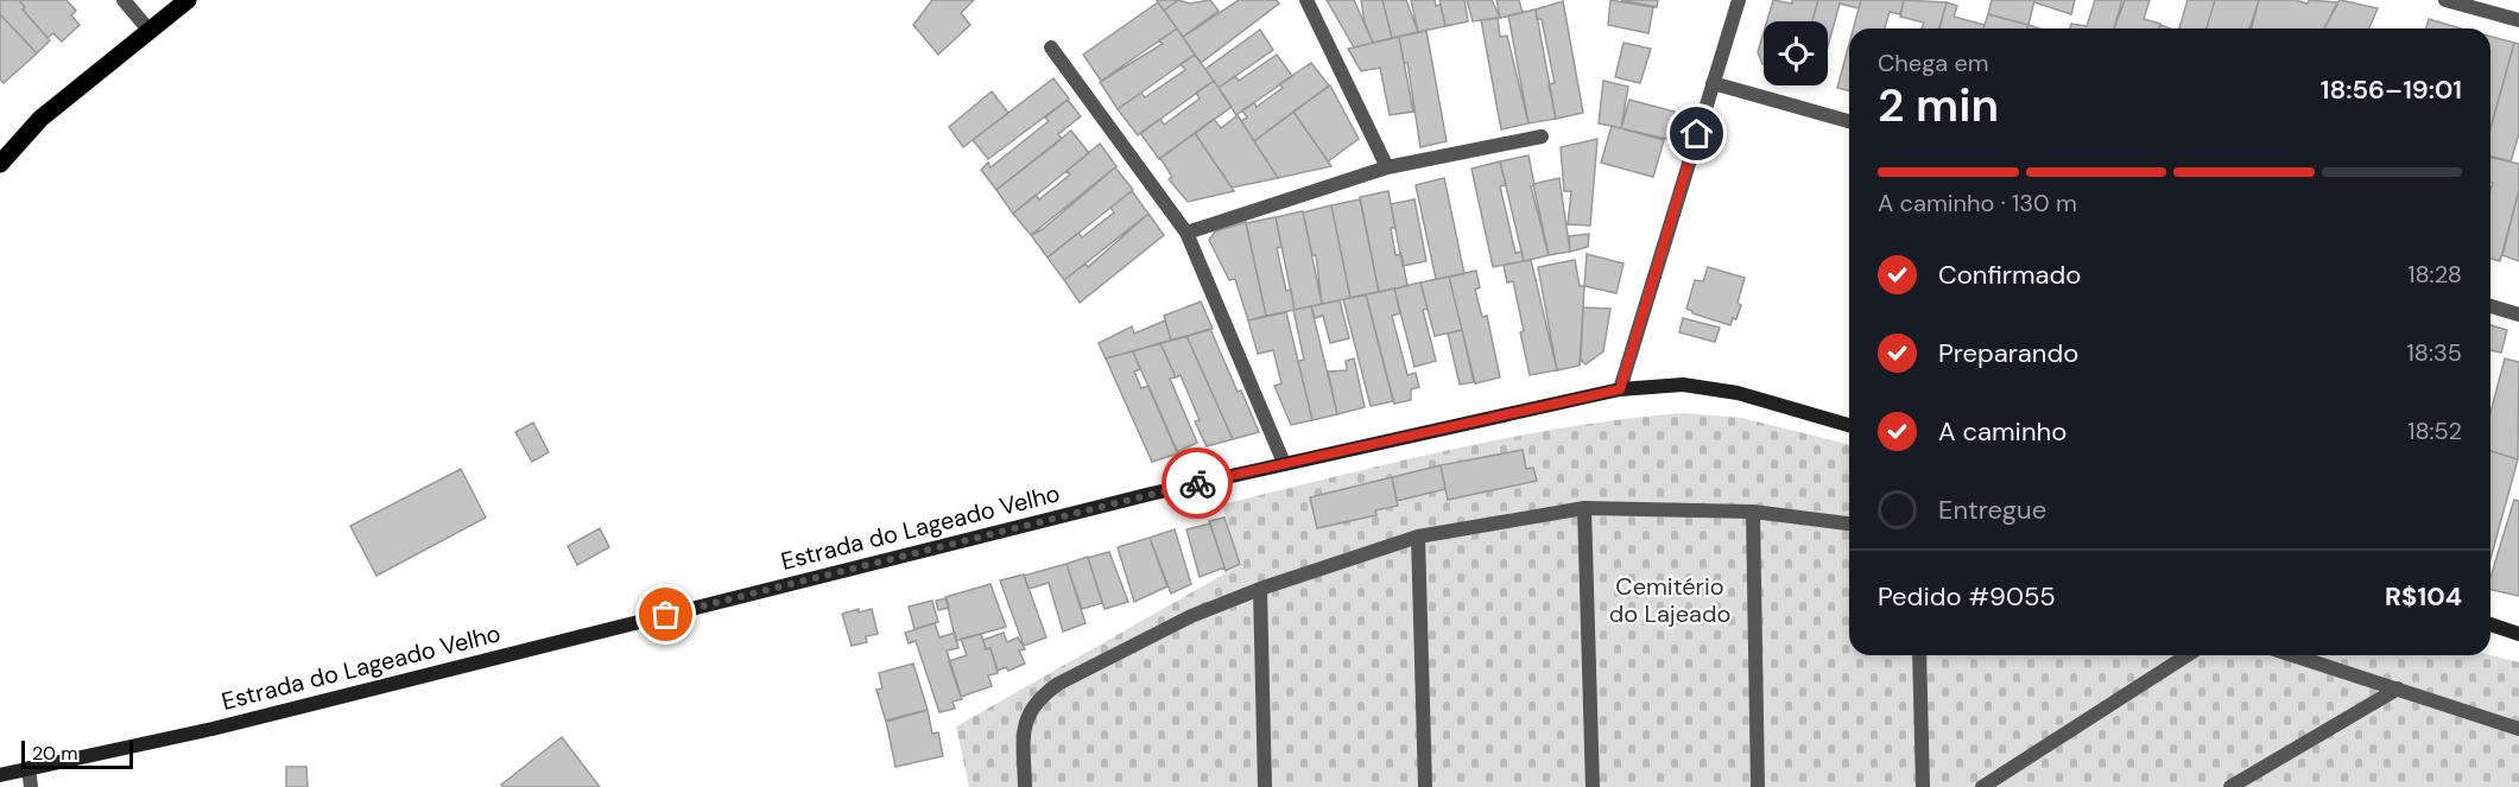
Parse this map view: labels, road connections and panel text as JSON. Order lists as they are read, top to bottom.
{
  "streets": {
    "main road": ["Estrada do Lageado Velho"]
  },
  "parks": ["Cemitério do Lajeado"],
  "scale_bar": "20 m",
  "page": {
    "heading": ["2 min", "Chega em", "18:56–19:01"],
    "panel": ["Pedido #9055", "R$104"],
    "bar": "A caminho · 130 m",
    "list": [
      ["Confirmado", "18:28"],
      ["Preparando", "18:35"],
      ["A caminho", "18:52"],
      "Entregue"
    ],
    "scale": "20 m"
  }
}
